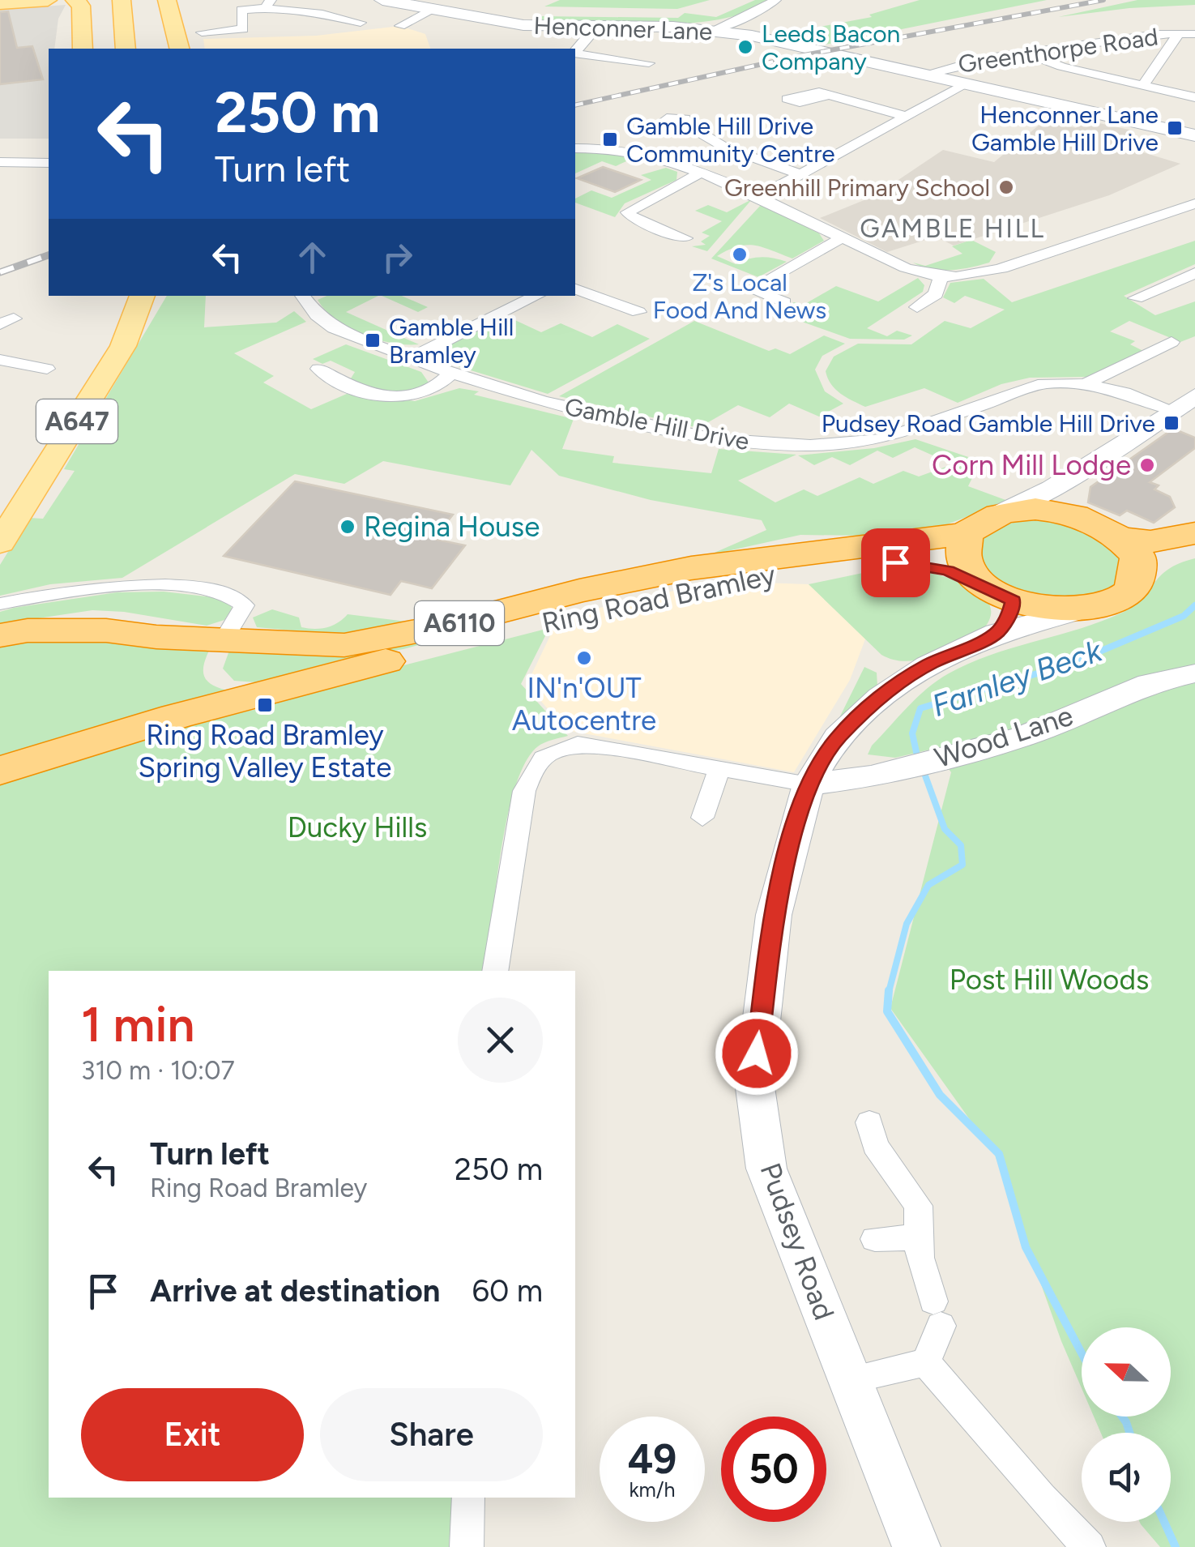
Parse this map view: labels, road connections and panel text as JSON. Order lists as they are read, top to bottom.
{
  "streets": {
    "highway": ["Ring Road Bramley", "A6110"],
    "main road": ["A647"],
    "street": [
      "Henconner Lane",
      "Greenthorpe Road",
      "Gamble Hill Drive",
      "Wood Lane",
      "Pudsey Road"
    ]
  },
  "crossings": [
    ["Henconner Lane", "Greenthorpe Road"],
    ["Ring Road Bramley", "A6110"],
    ["Ring Road Bramley", "Pudsey Road"],
    ["A6110", "Pudsey Road"],
    ["Wood Lane", "Pudsey Road"]
  ],
  "districts": ["GAMBLE HILL"],
  "water": ["Farnley Beck"],
  "parks": ["Ducky Hills", "Post Hill Woods"],
  "places": {
    "other": [
      "Leeds Bacon Company",
      "Greenhill Primary School",
      "Z's Local Food And News",
      "Corn Mill Lodge",
      "Regina House",
      "IN'n'OUT Autocentre"
    ],
    "transit": [
      "Henconner Lane Gamble Hill Drive",
      "Gamble Hill Drive Community Centre",
      "Gamble Hill Bramley",
      "Pudsey Road Gamble Hill Drive",
      "Ring Road Bramley Spring Valley Estate"
    ]
  },
  "north": "left",
  "page": {
    "turn": ["250 m", "Turn left"],
    "heading": ["1 min", "310 m · 10:07"],
    "list": [
      {
        "name": "Turn left",
        "note": "Ring Road Bramley",
        "value": "250 m"
      },
      {
        "name": "Arrive at destination",
        "value": "60 m"
      }
    ],
    "buttons": ["Exit", "Share"],
    "speed": "49 km/h",
    "limit": "50"
  }
}
